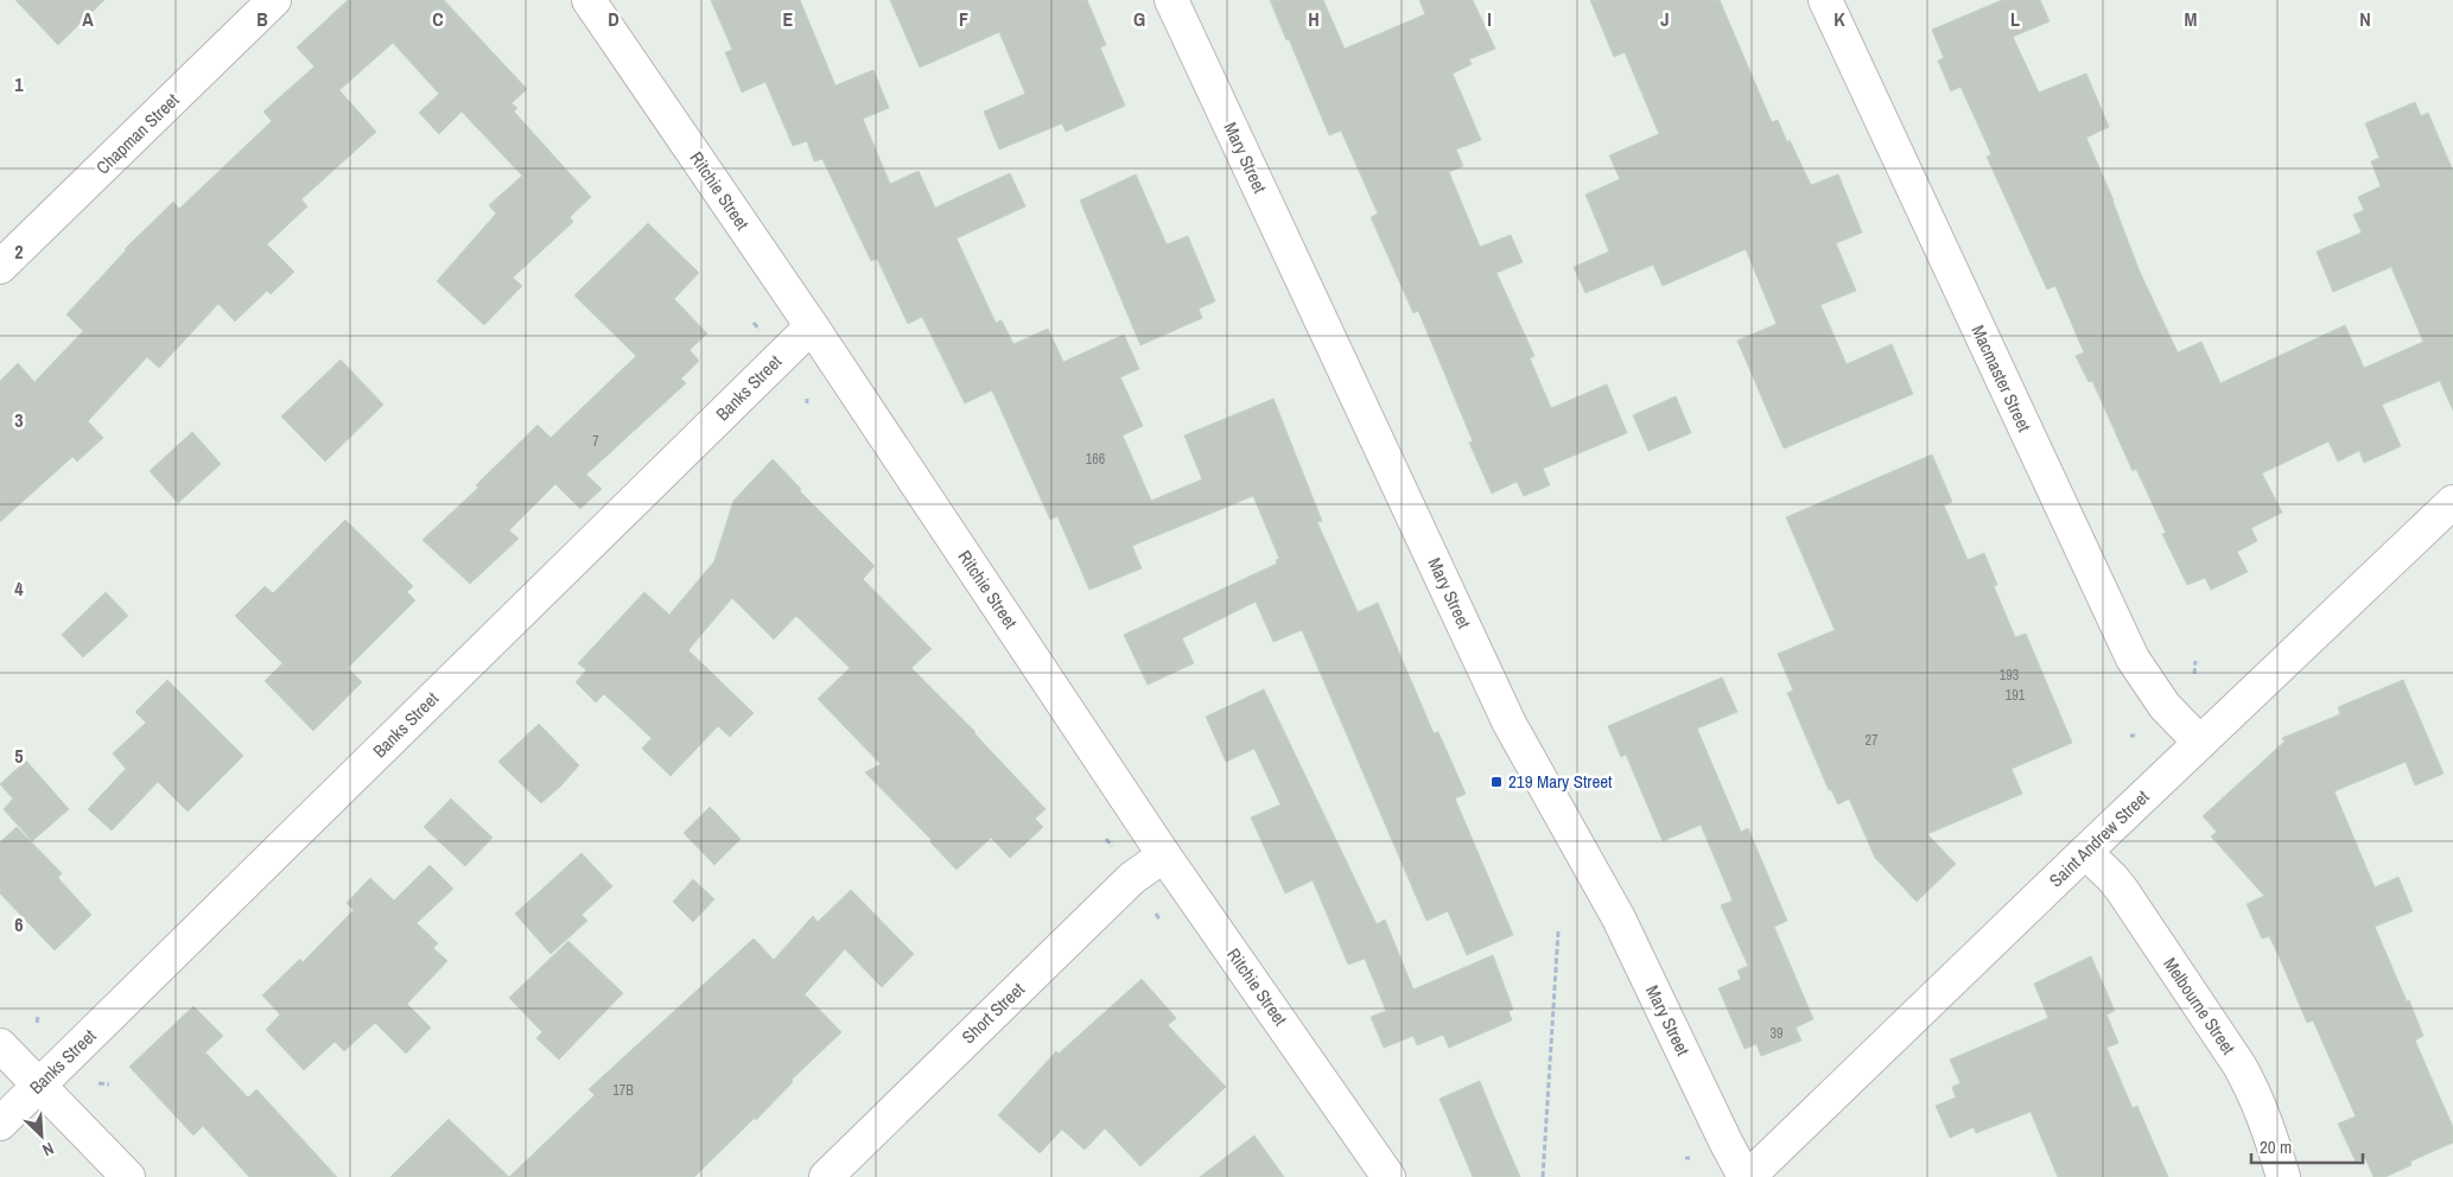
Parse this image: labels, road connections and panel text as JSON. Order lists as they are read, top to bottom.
{
  "streets": {
    "street": [
      "Chapman Street",
      "Mary Street",
      "Ritchie Street",
      "Macmaster Street",
      "Banks Street",
      "Saint Andrew Street",
      "Melbourne Street",
      "Short Street"
    ]
  },
  "crossings": [
    ["Mary Street", "Saint Andrew Street"],
    ["Ritchie Street", "Banks Street"],
    ["Ritchie Street", "Short Street"],
    ["Macmaster Street", "Saint Andrew Street"],
    ["Saint Andrew Street", "Melbourne Street"]
  ],
  "places": {
    "transit": ["219 Mary Street"]
  },
  "house_numbers": [
    "7",
    "166",
    "193",
    "191",
    "27",
    "39",
    "17B"
  ],
  "scale_bar": "20 m",
  "north": "bottom right",
  "grid": {
    "columns": [
      "A",
      "B",
      "C",
      "D",
      "E",
      "F",
      "G",
      "H",
      "I",
      "J",
      "K",
      "L",
      "M",
      "N"
    ],
    "rows": [
      "1",
      "2",
      "3",
      "4",
      "5",
      "6"
    ]
  }
}
